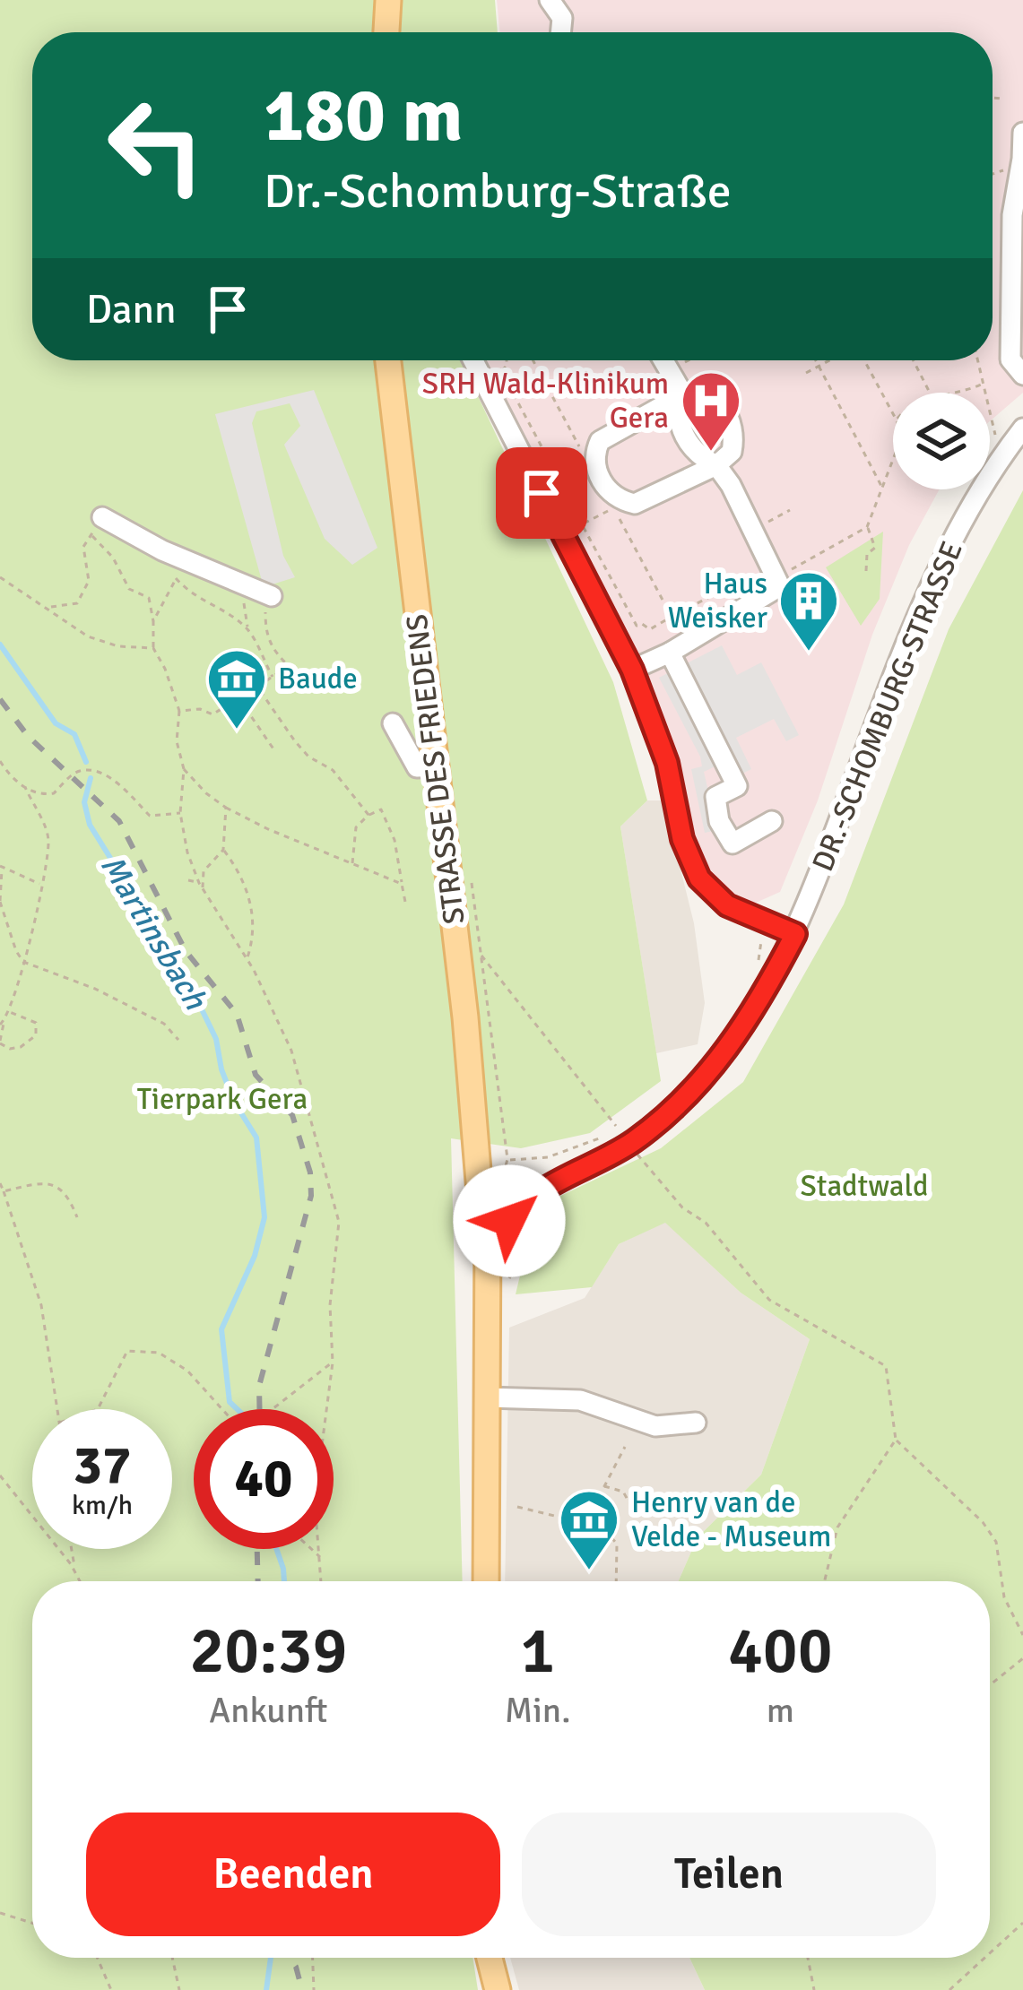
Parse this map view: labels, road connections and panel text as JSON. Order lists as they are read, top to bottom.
{
  "streets": {
    "main road": ["STRASSE DES FRIEDENS"],
    "street": ["DR.-SCHOMBURG-STRASSE"]
  },
  "crossings": [
    ["DR.-SCHOMBURG-STRASSE", "STRASSE DES FRIEDENS"]
  ],
  "water": ["Martinsbach"],
  "parks": ["Tierpark Gera", "Stadtwald"],
  "places": {
    "hospital": ["SRH Wald-Klinikum Gera"],
    "building": ["Haus Weisker"],
    "museum": ["Baude", "Henry van de Velde - Museum"]
  },
  "page": {
    "turn": ["180 m", "Dr.-Schomburg-Straße"],
    "then": "Dann",
    "speed": "37 km/h",
    "limit": "40",
    "eta": [
      "20:39",
      "Ankunft",
      "1",
      "Min.",
      "400",
      "m"
    ],
    "buttons": ["Beenden", "Teilen"]
  }
}
